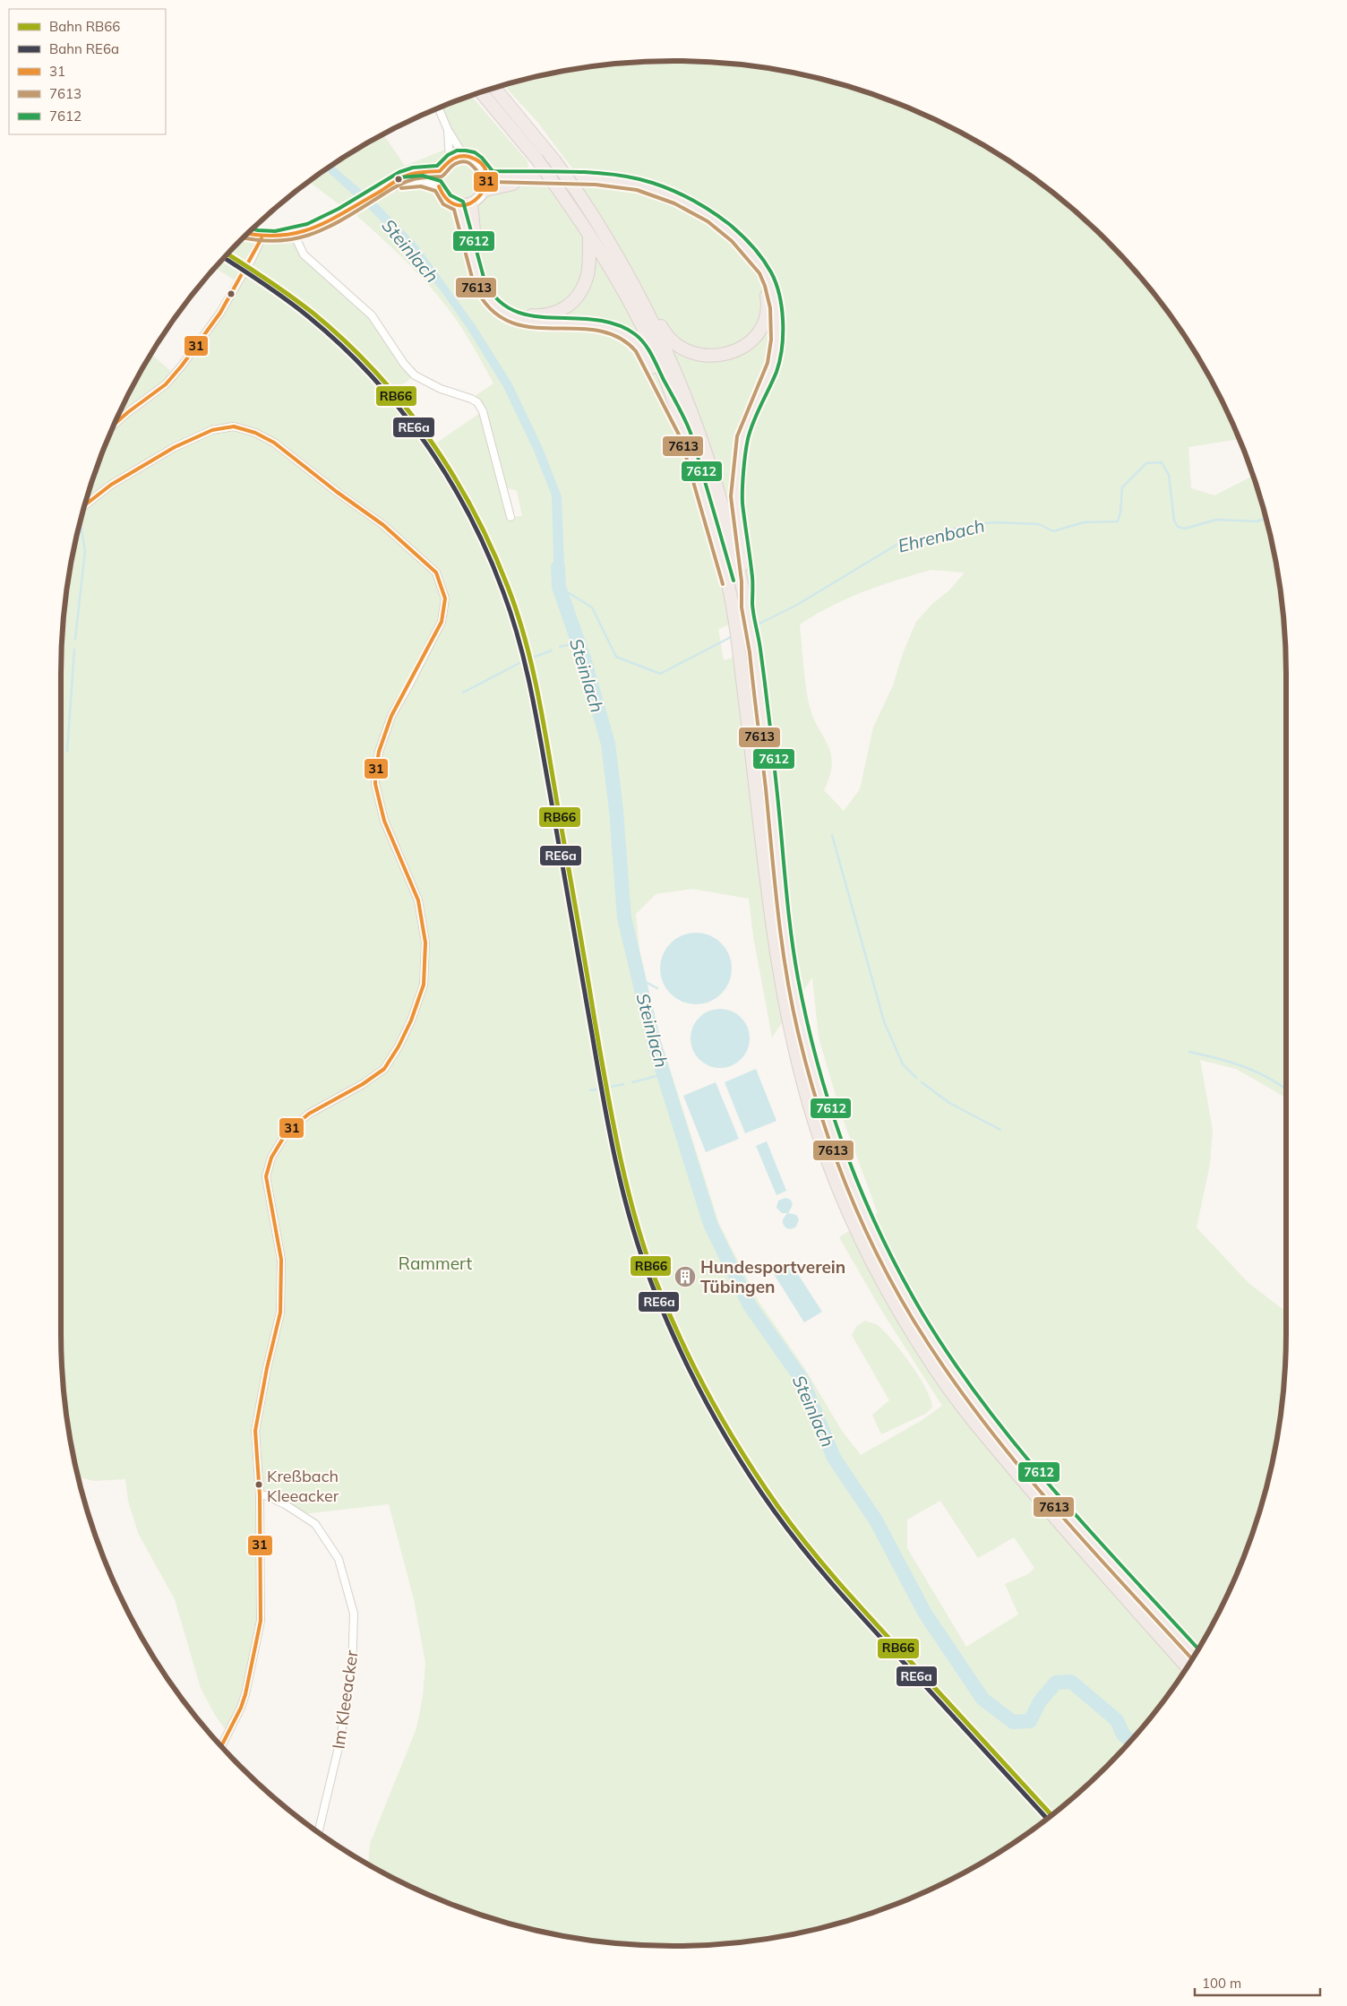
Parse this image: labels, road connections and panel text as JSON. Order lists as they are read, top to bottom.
{
  "streets": {
    "street": ["Im Kleeacker"]
  },
  "water": ["Steinlach", "Ehrenbach"],
  "parks": ["Rammert"],
  "places": {
    "building": ["Hundesportverein Tübingen"],
    "other": ["Kreßbach Kleeacker"]
  },
  "lines": [
    "transit line 7612",
    "transit line 31",
    "transit line 7613",
    "rail line RB66",
    "rail line RE6a"
  ],
  "legend": [
    "Bahn RB66",
    "Bahn RE6a",
    "31",
    "7613",
    "7612"
  ],
  "scale_bar": "100 m"
}
